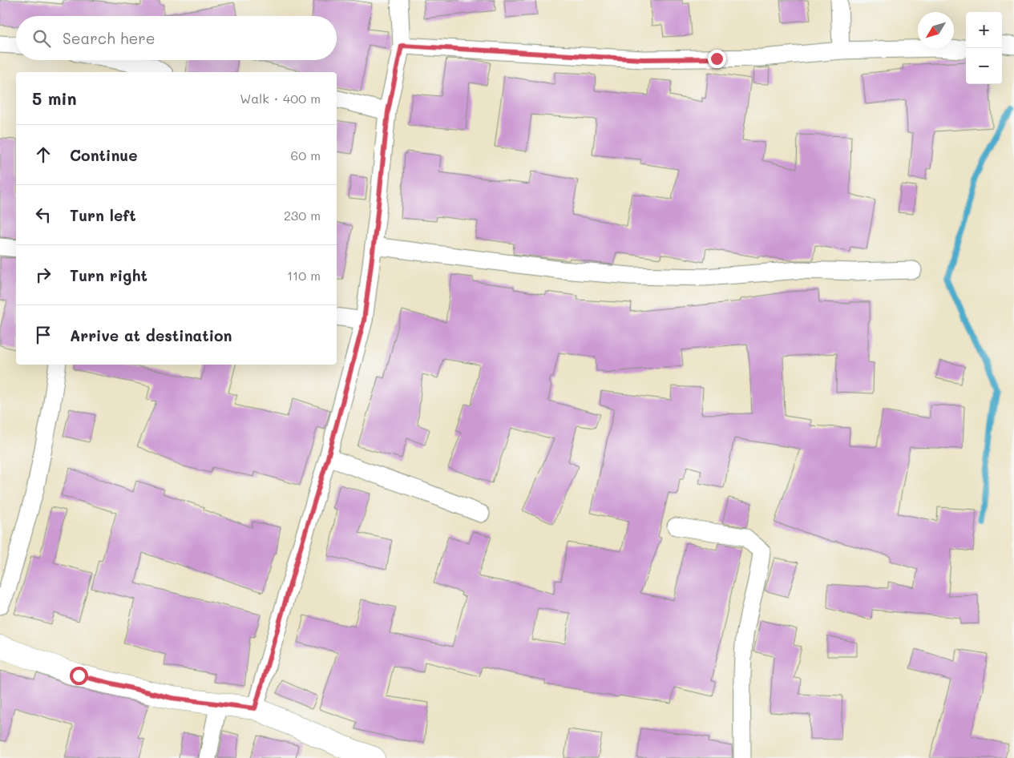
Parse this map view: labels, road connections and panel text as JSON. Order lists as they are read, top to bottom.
{
  "north": "bottom left",
  "page": {
    "map_buttons": ["+", "−"],
    "search": "Search here",
    "heading": ["5 min", "Walk · 400 m"],
    "list": [
      ["Continue", "60 m"],
      ["Turn left", "230 m"],
      ["Turn right", "110 m"],
      "Arrive at destination"
    ]
  }
}
